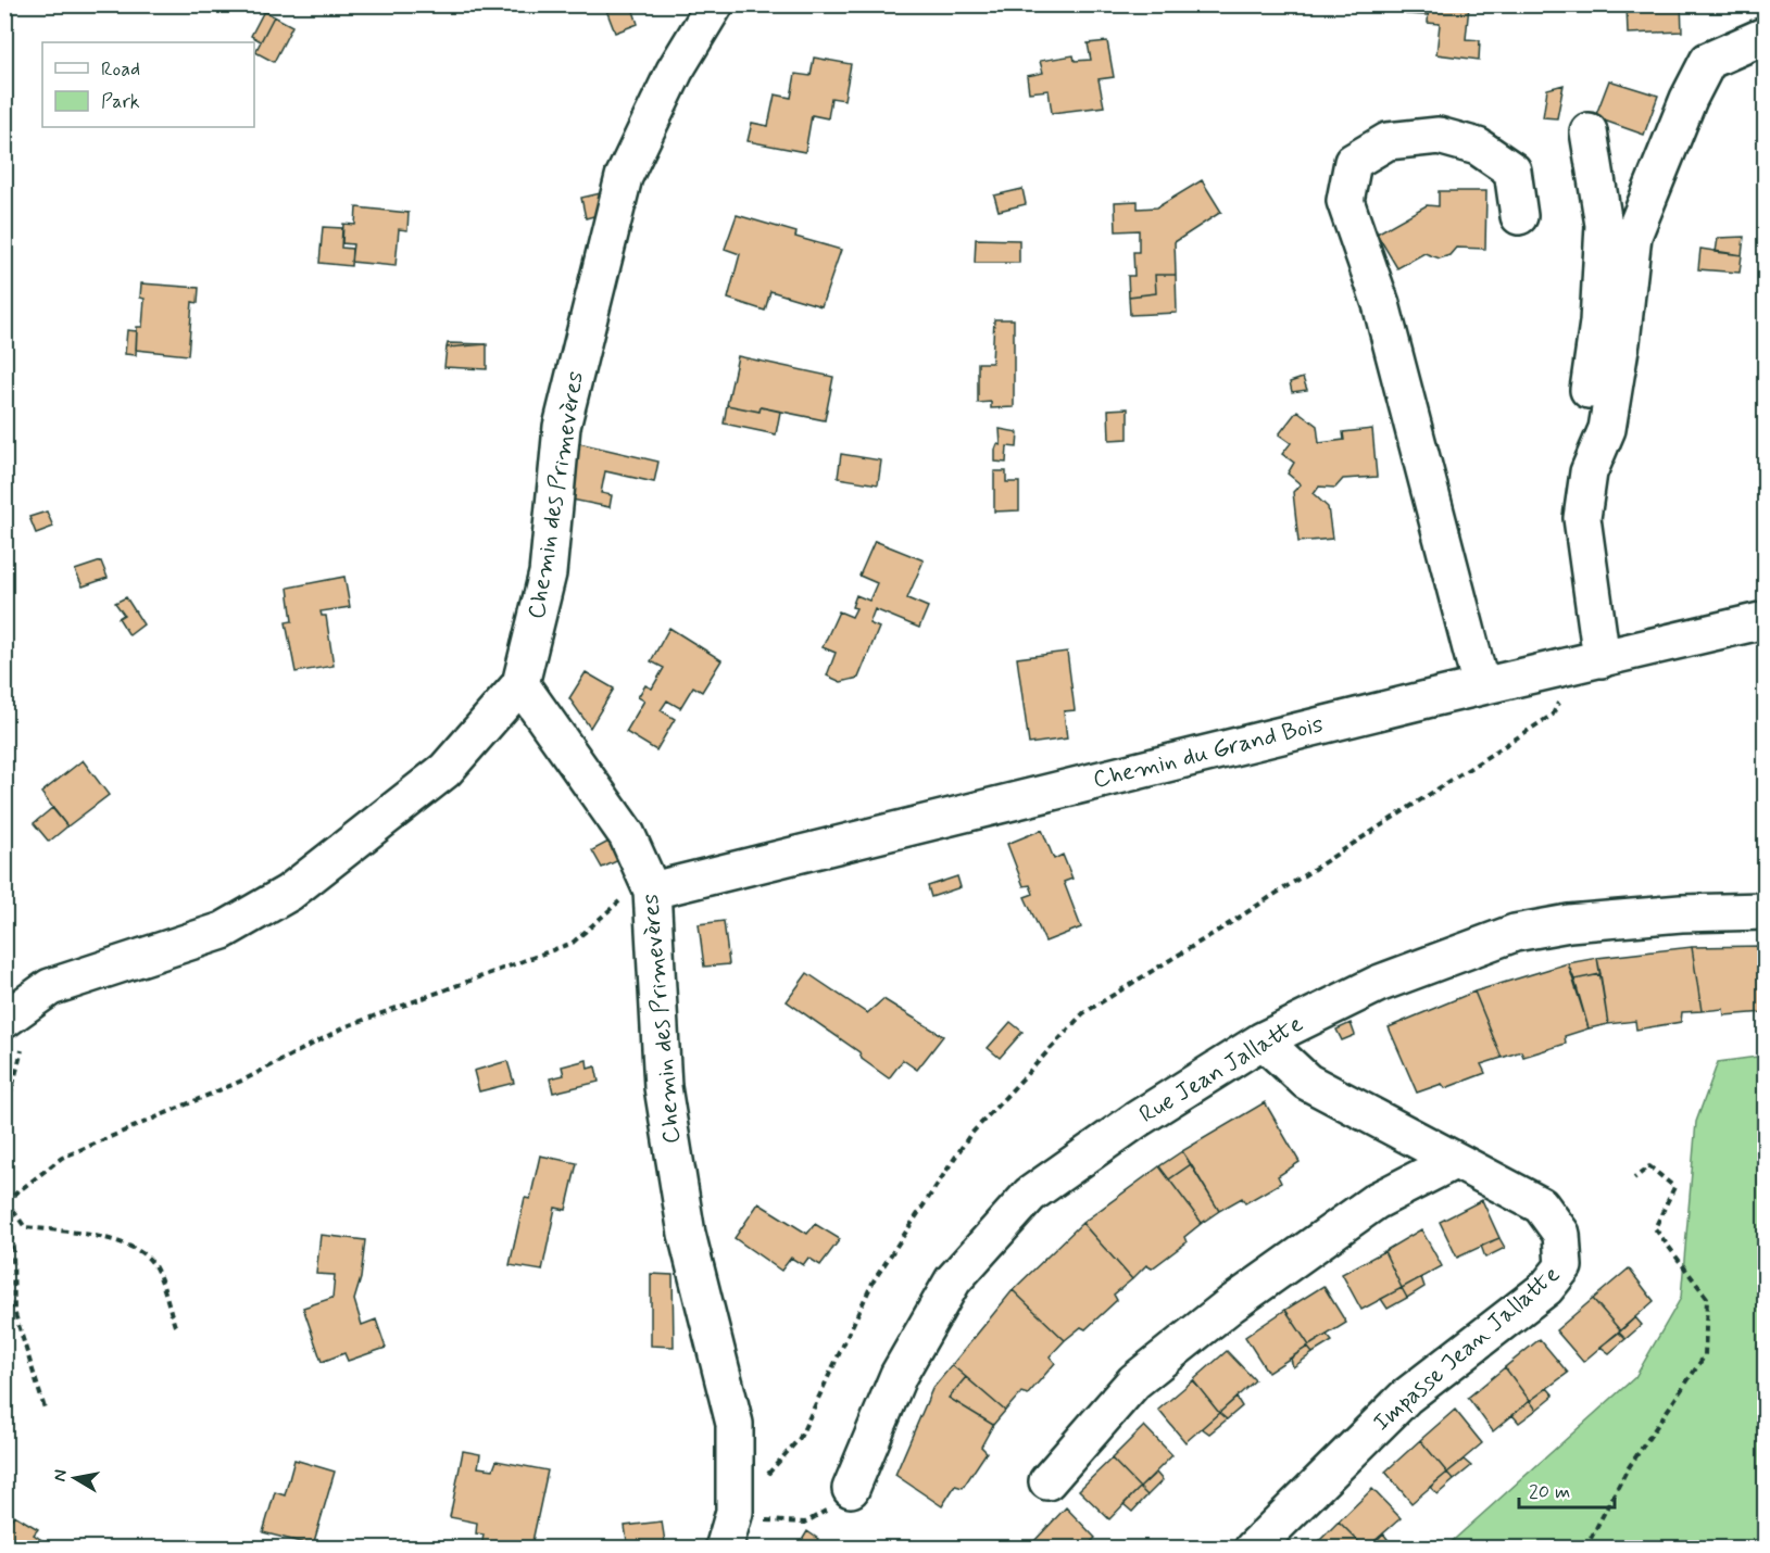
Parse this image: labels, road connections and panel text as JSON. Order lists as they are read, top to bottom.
{
  "streets": {
    "street": [
      "Chemin des Primevères",
      "Chemin du Grand Bois",
      "Rue Jean Jallatte",
      "Impasse Jean Jallatte"
    ]
  },
  "crossings": [
    ["Chemin des Primevères", "Chemin du Grand Bois"],
    ["Rue Jean Jallatte", "Impasse Jean Jallatte"]
  ],
  "legend": ["Road", "Park"],
  "scale_bar": "20 m",
  "north": "left"
}
